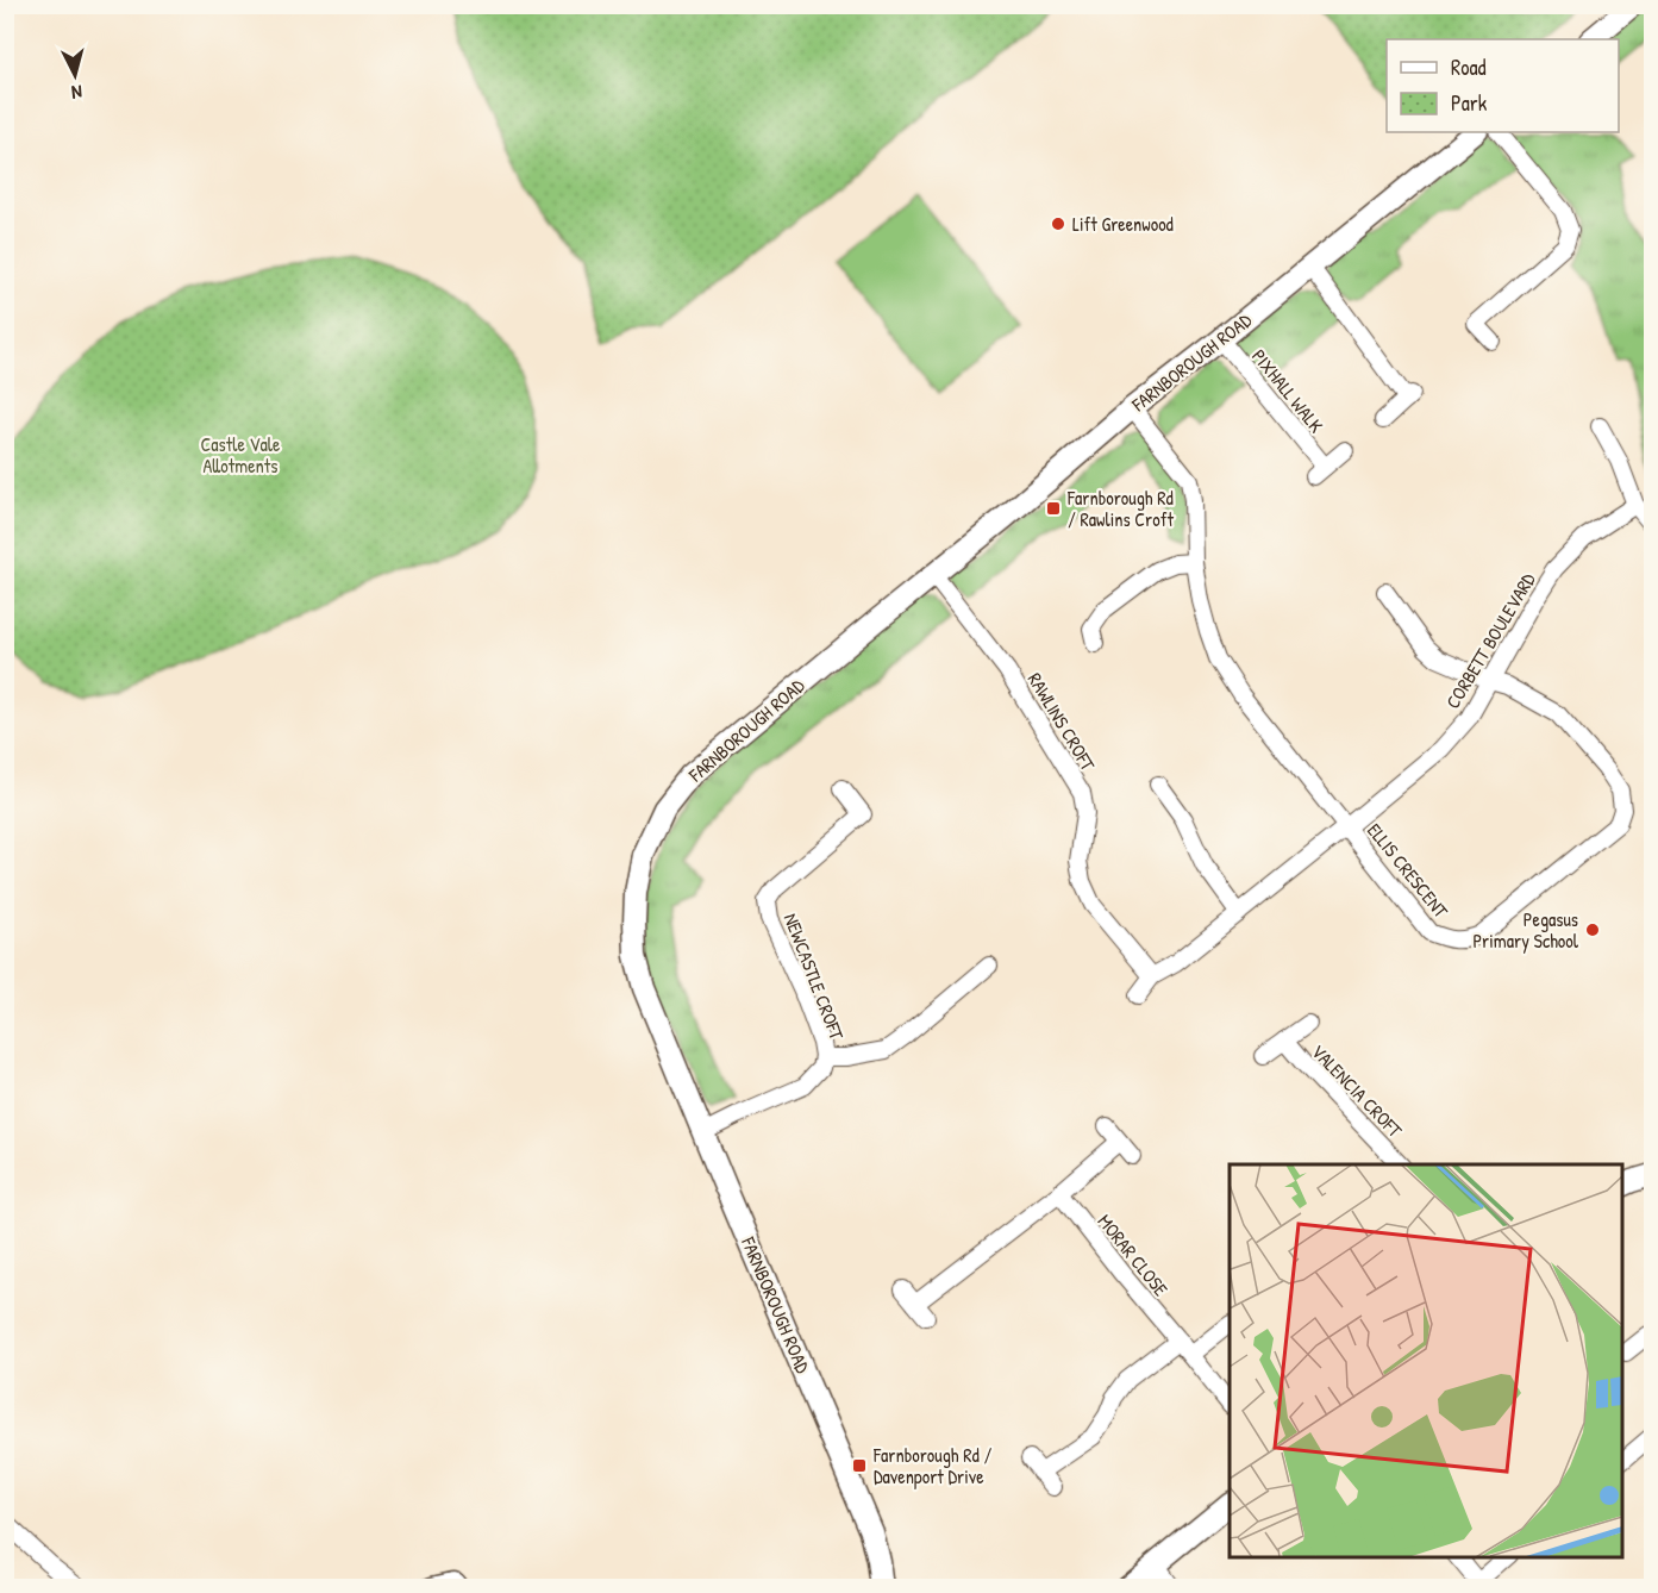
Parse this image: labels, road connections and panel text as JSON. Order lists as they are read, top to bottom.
{
  "streets": {
    "street": [
      "FARNBOROUGH ROAD",
      "PIXHALL WALK",
      "CORBETT BOULEVARD",
      "RAWLINS CROFT",
      "ELLIS CRESCENT",
      "NEWCASTLE CROFT",
      "VALENCIA CROFT",
      "MORAR CLOSE"
    ]
  },
  "crossings": [
    ["FARNBOROUGH ROAD", "PIXHALL WALK"],
    ["FARNBOROUGH ROAD", "RAWLINS CROFT"],
    ["CORBETT BOULEVARD", "RAWLINS CROFT"],
    ["CORBETT BOULEVARD", "ELLIS CRESCENT"]
  ],
  "parks": ["Castle Vale Allotments"],
  "places": {
    "other": ["Lift Greenwood", "Pegasus Primary School"],
    "transit": ["Farnborough Rd / Rawlins Croft", "Farnborough Rd / Davenport Drive"]
  },
  "legend": ["Road", "Park"],
  "north": "bottom"
}
